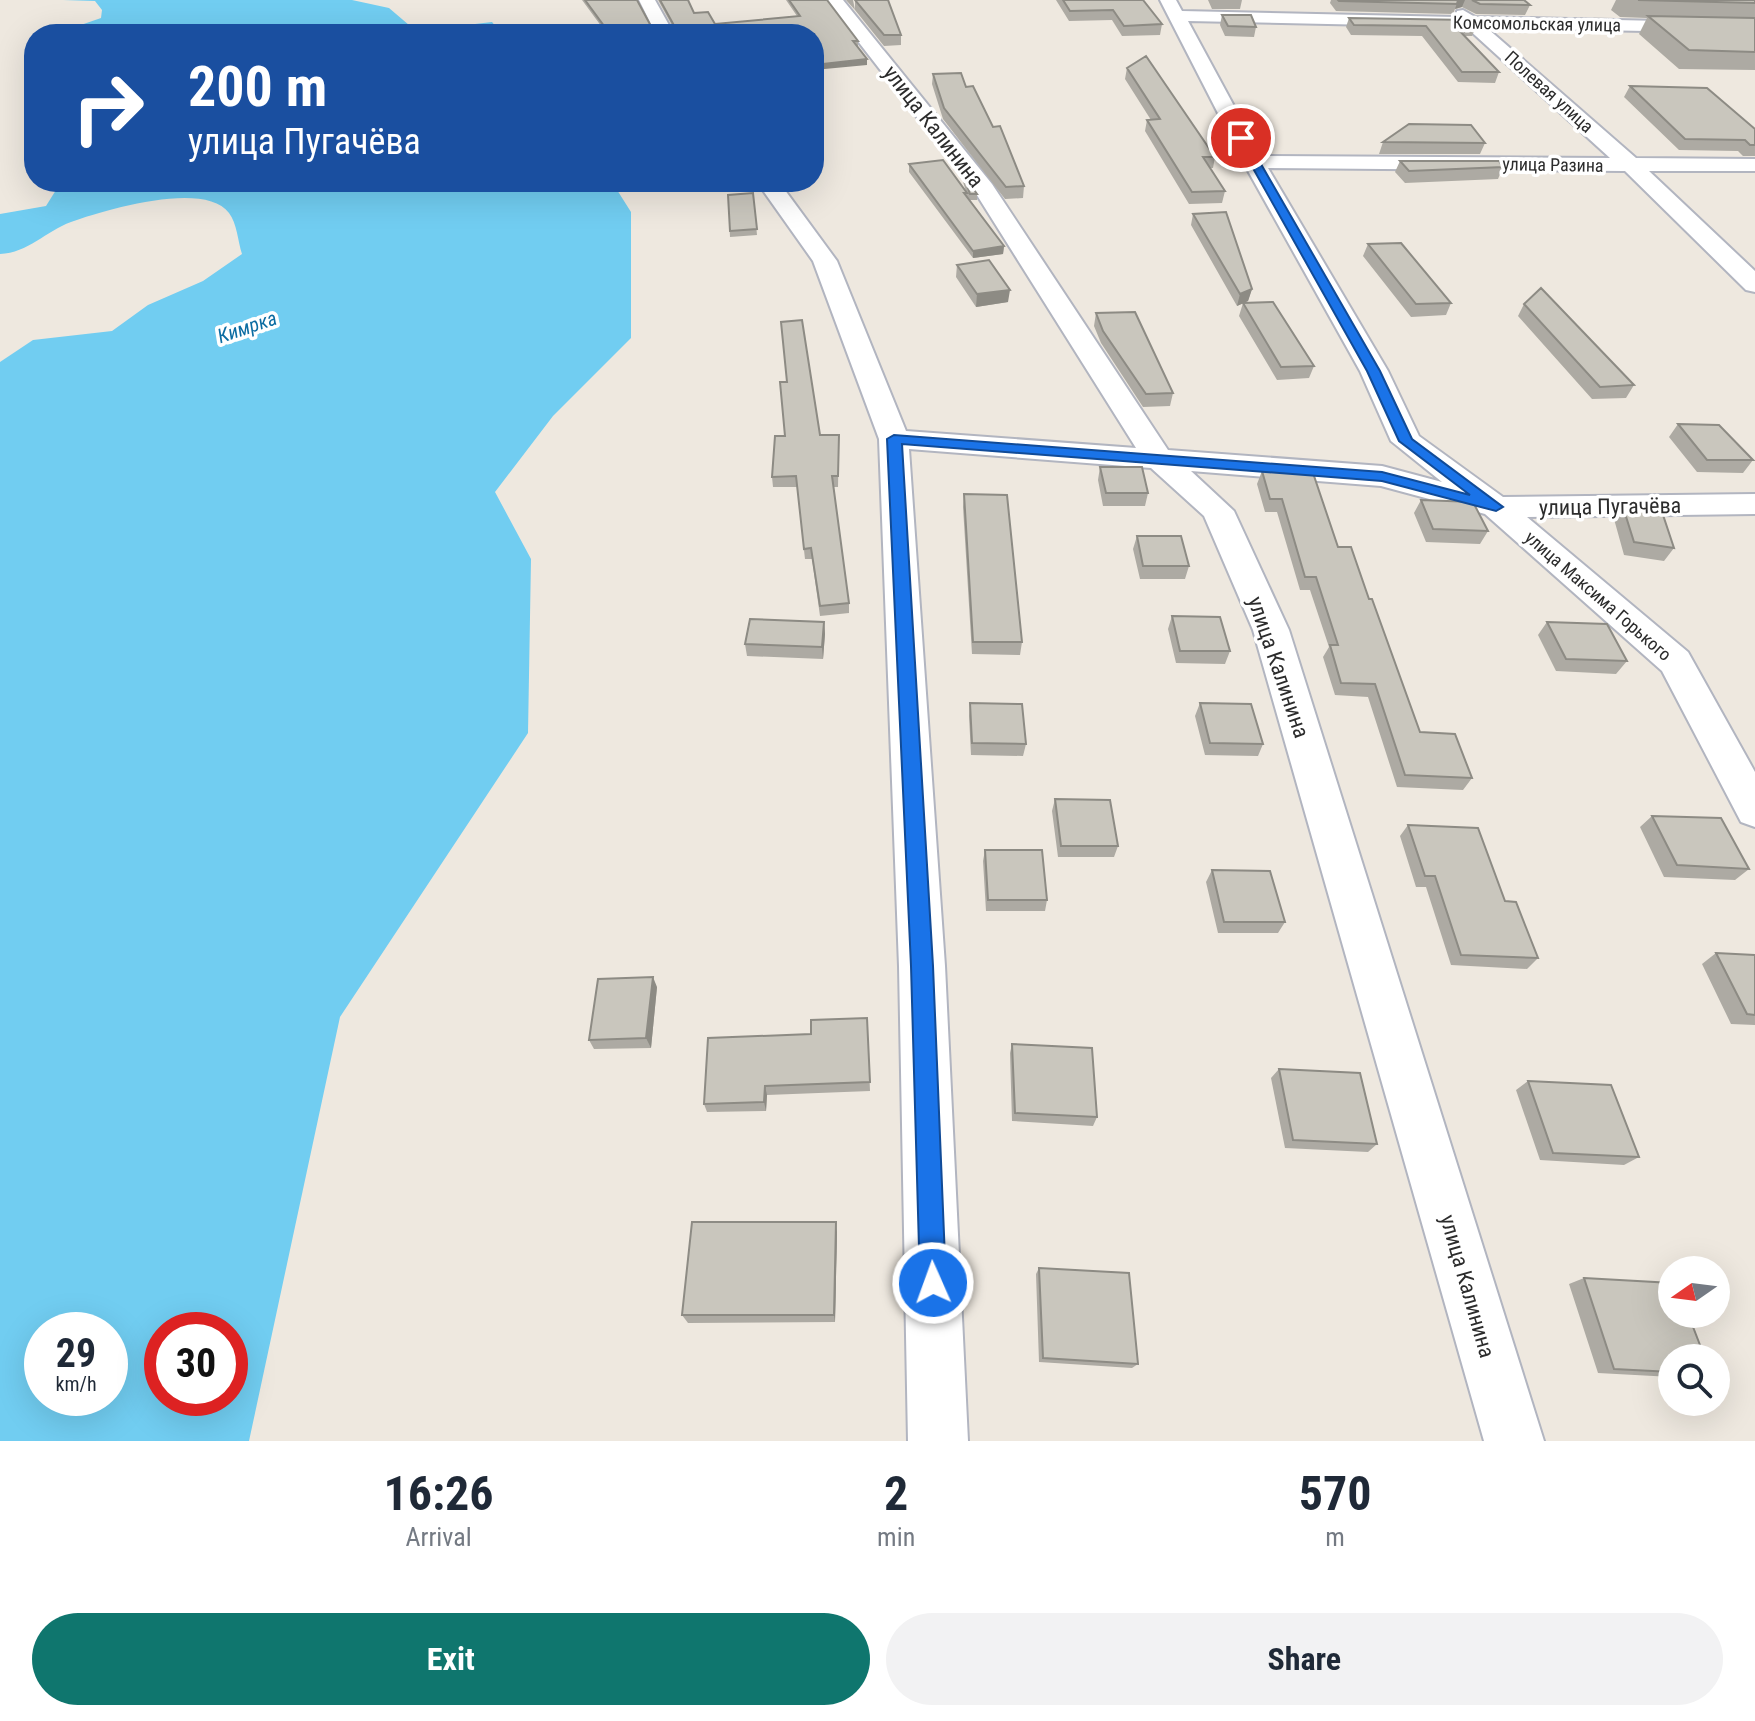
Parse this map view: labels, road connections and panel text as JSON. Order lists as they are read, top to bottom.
{
  "streets": {
    "street": [
      "Комсомольская улица",
      "Полевая улица",
      "улица Калинина",
      "улица Разина",
      "улица Пугачёва",
      "улица Максима Горького"
    ]
  },
  "crossings": [
    ["Комсомольская улица", "Полевая улица"],
    ["Комсомольская улица", "улица Максима Горького"],
    ["Полевая улица", "улица Разина"],
    ["улица Калинина", "улица Пугачёва"],
    ["улица Разина", "улица Максима Горького"],
    ["улица Пугачёва", "улица Максима Горького"]
  ],
  "water": ["Кимрка"],
  "north": "left",
  "page": {
    "turn": ["200 m", "улица Пугачёва"],
    "speed": "29 km/h",
    "limit": "30",
    "eta": [
      "16:26",
      "Arrival",
      "2",
      "min",
      "570",
      "m"
    ],
    "buttons": ["Exit", "Share"]
  }
}
